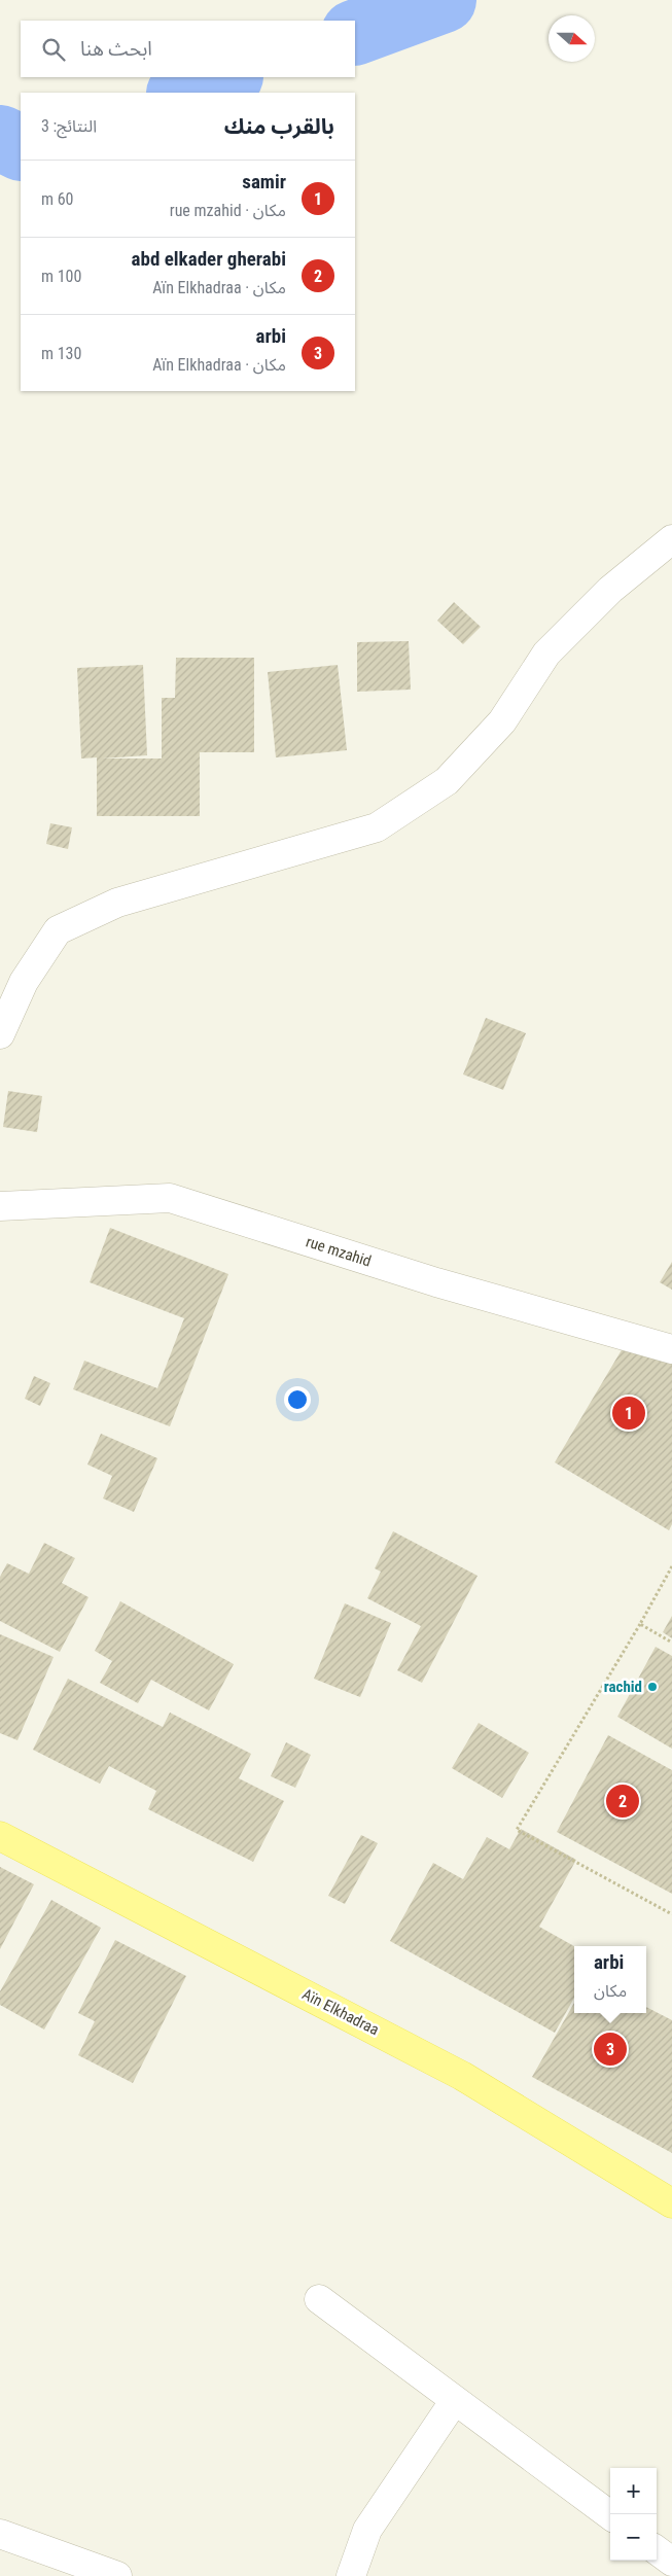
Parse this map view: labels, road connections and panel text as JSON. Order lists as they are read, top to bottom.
{
  "streets": {
    "main road": ["Aïn Elkhadraa"],
    "street": ["rue mzahid"]
  },
  "places": ["rachid"],
  "north": "right",
  "page": {
    "search": "ابحث هنا",
    "heading": ["بالقرب منك", "النتائج: 3"],
    "list": [
      {
        "mark": "1",
        "name": "samir",
        "note": "مكان · rue mzahid",
        "value": "60 m"
      },
      {
        "mark": "2",
        "name": "abd elkader gherabi",
        "note": "مكان · Aïn Elkhadraa",
        "value": "100 m"
      },
      {
        "mark": "3",
        "name": "arbi",
        "note": "مكان · Aïn Elkhadraa",
        "value": "130 m"
      }
    ],
    "pins": ["1", "2", "3"],
    "popup": ["arbi", "مكان"],
    "map_buttons": ["+", "−"]
  }
}
